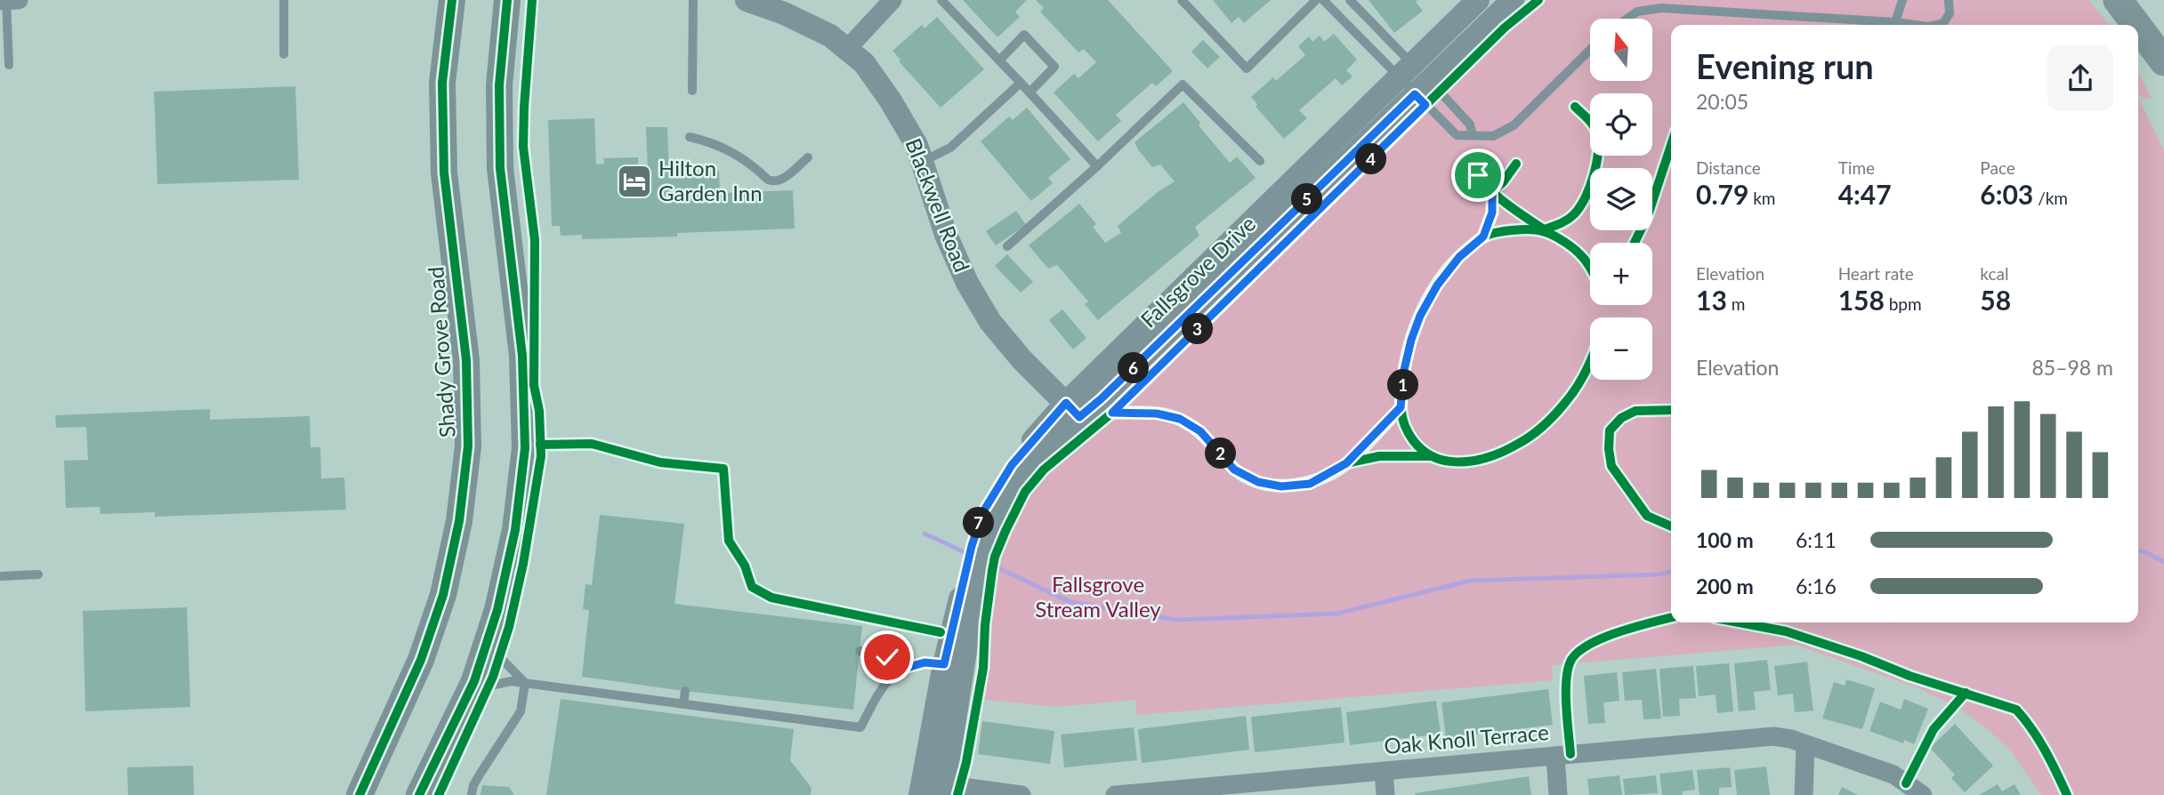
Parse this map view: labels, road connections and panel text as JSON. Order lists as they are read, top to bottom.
{
  "streets": {
    "main road": ["Shady Grove Road"],
    "street": ["Blackwell Road", "Fallsgrove Drive", "Oak Knoll Terrace"]
  },
  "crossings": [
    ["Blackwell Road", "Fallsgrove Drive"]
  ],
  "parks": ["Fallsgrove Stream Valley"],
  "places": {
    "hotel": ["Hilton Garden Inn"]
  },
  "north": "top",
  "page": {
    "map_buttons": ["+", "−"],
    "heading": ["Evening run", "20:05"],
    "stats": [
      ["Distance", "0.79 km"],
      ["Time", "4:47"],
      ["Pace", "6:03 /km"],
      ["Elevation", "13 m"],
      ["Heart rate", "158 bpm"],
      ["kcal", "58"]
    ],
    "pins": [
      "4",
      "5",
      "3",
      "6",
      "1",
      "2",
      "7"
    ],
    "chart": ["Elevation", "85–98 m"],
    "list": [
      {
        "name": "100 m",
        "note": "6:11"
      },
      {
        "name": "200 m",
        "note": "6:16"
      }
    ]
  }
}
